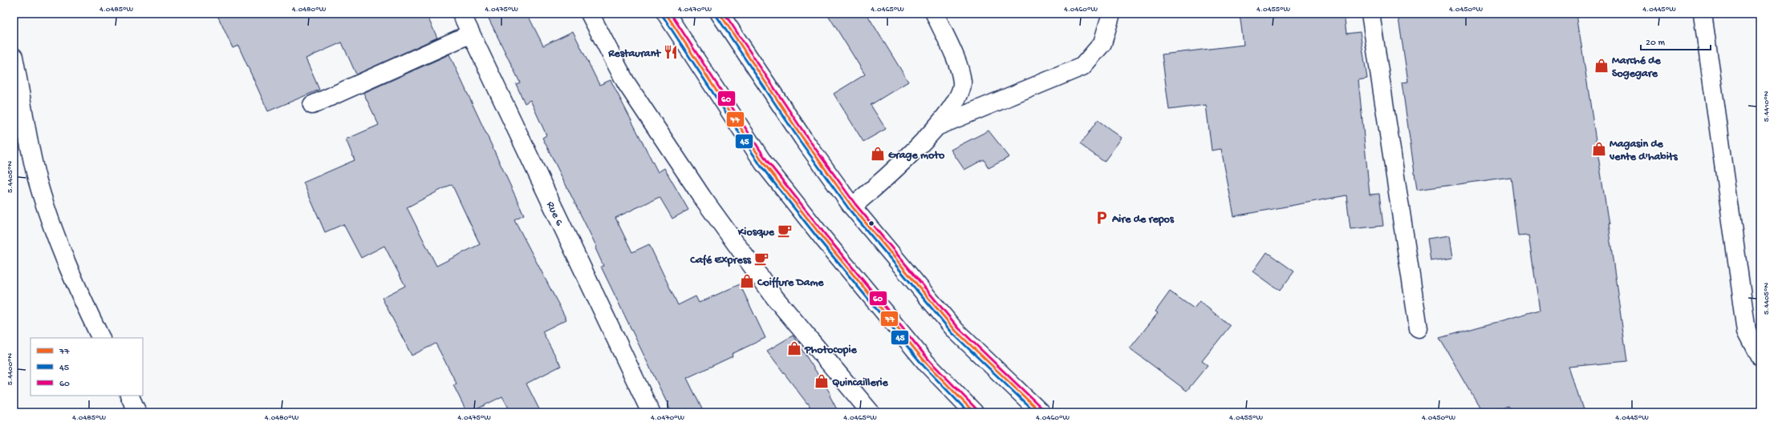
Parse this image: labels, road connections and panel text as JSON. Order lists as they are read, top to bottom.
{
  "streets": {
    "street": ["Rue 6"]
  },
  "places": {
    "restaurant": ["Restaurant"],
    "shop": [
      "Marché de Sogegare",
      "Magasin de vente d'habits",
      "Grage moto",
      "Coiffure Dame",
      "Photocopie",
      "Quincaillerie"
    ],
    "parking": ["Aire de repos"],
    "cafe": ["Kiosque", "Café Express"]
  },
  "lines": ["transit line 77", "transit line 60", "transit line 45"],
  "legend": ["77", "45", "60"],
  "scale_bar": "20 m",
  "coordinates": [
    "4.0485°W",
    "4.0480°W",
    "4.0475°W",
    "4.0470°W",
    "4.0465°W",
    "4.0460°W",
    "4.0455°W",
    "4.0450°W",
    "4.0445°W",
    "5.4410°N",
    "5.4405°N",
    "5.4400°N"
  ]
}
